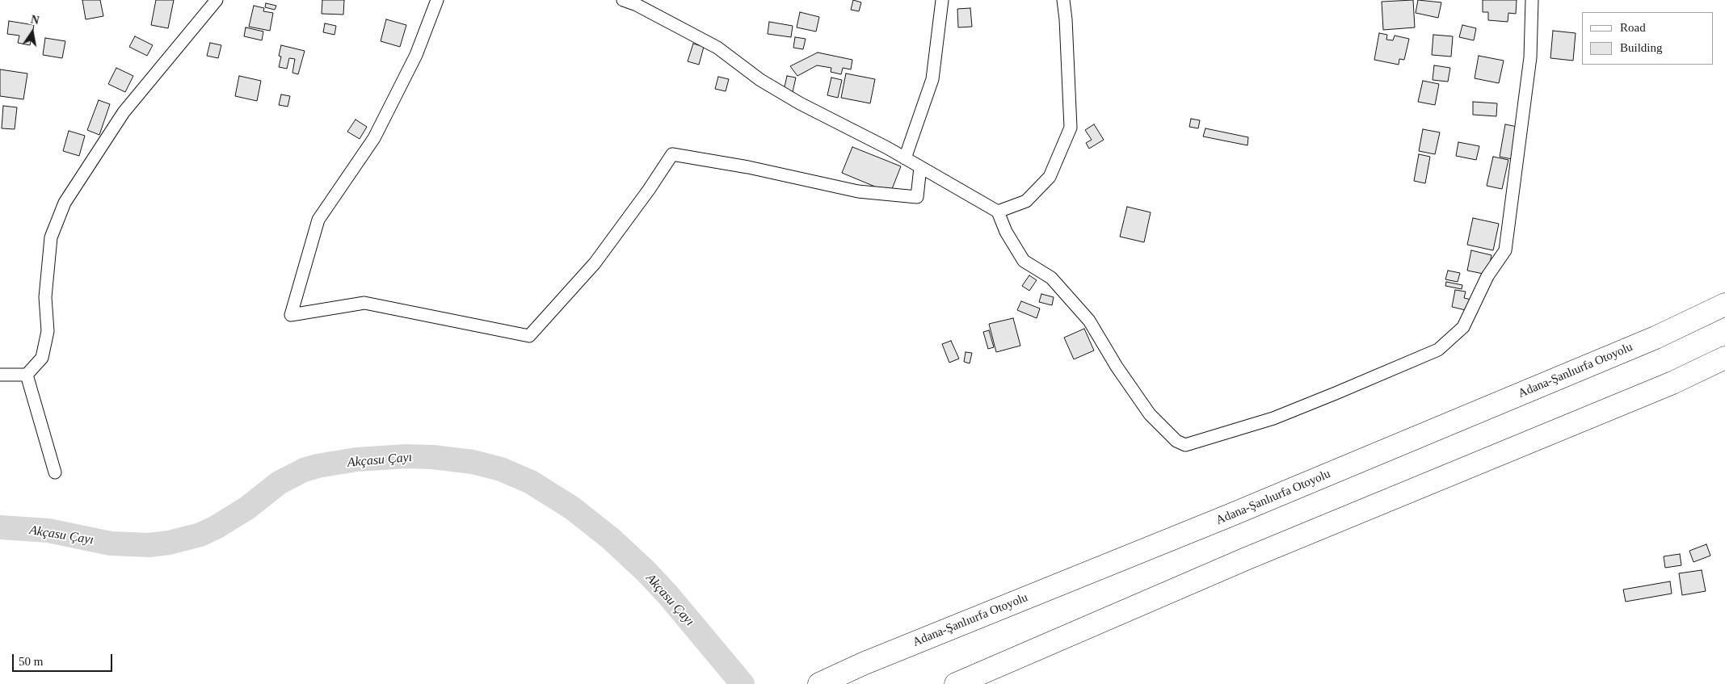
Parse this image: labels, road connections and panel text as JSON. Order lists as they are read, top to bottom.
{
  "streets": {
    "highway": ["Adana-Şanlıurfa Otoyolu"]
  },
  "water": ["Akçasu Çayı"],
  "legend": ["Road", "Building"],
  "scale_bar": "50 m",
  "north": "top"
}
